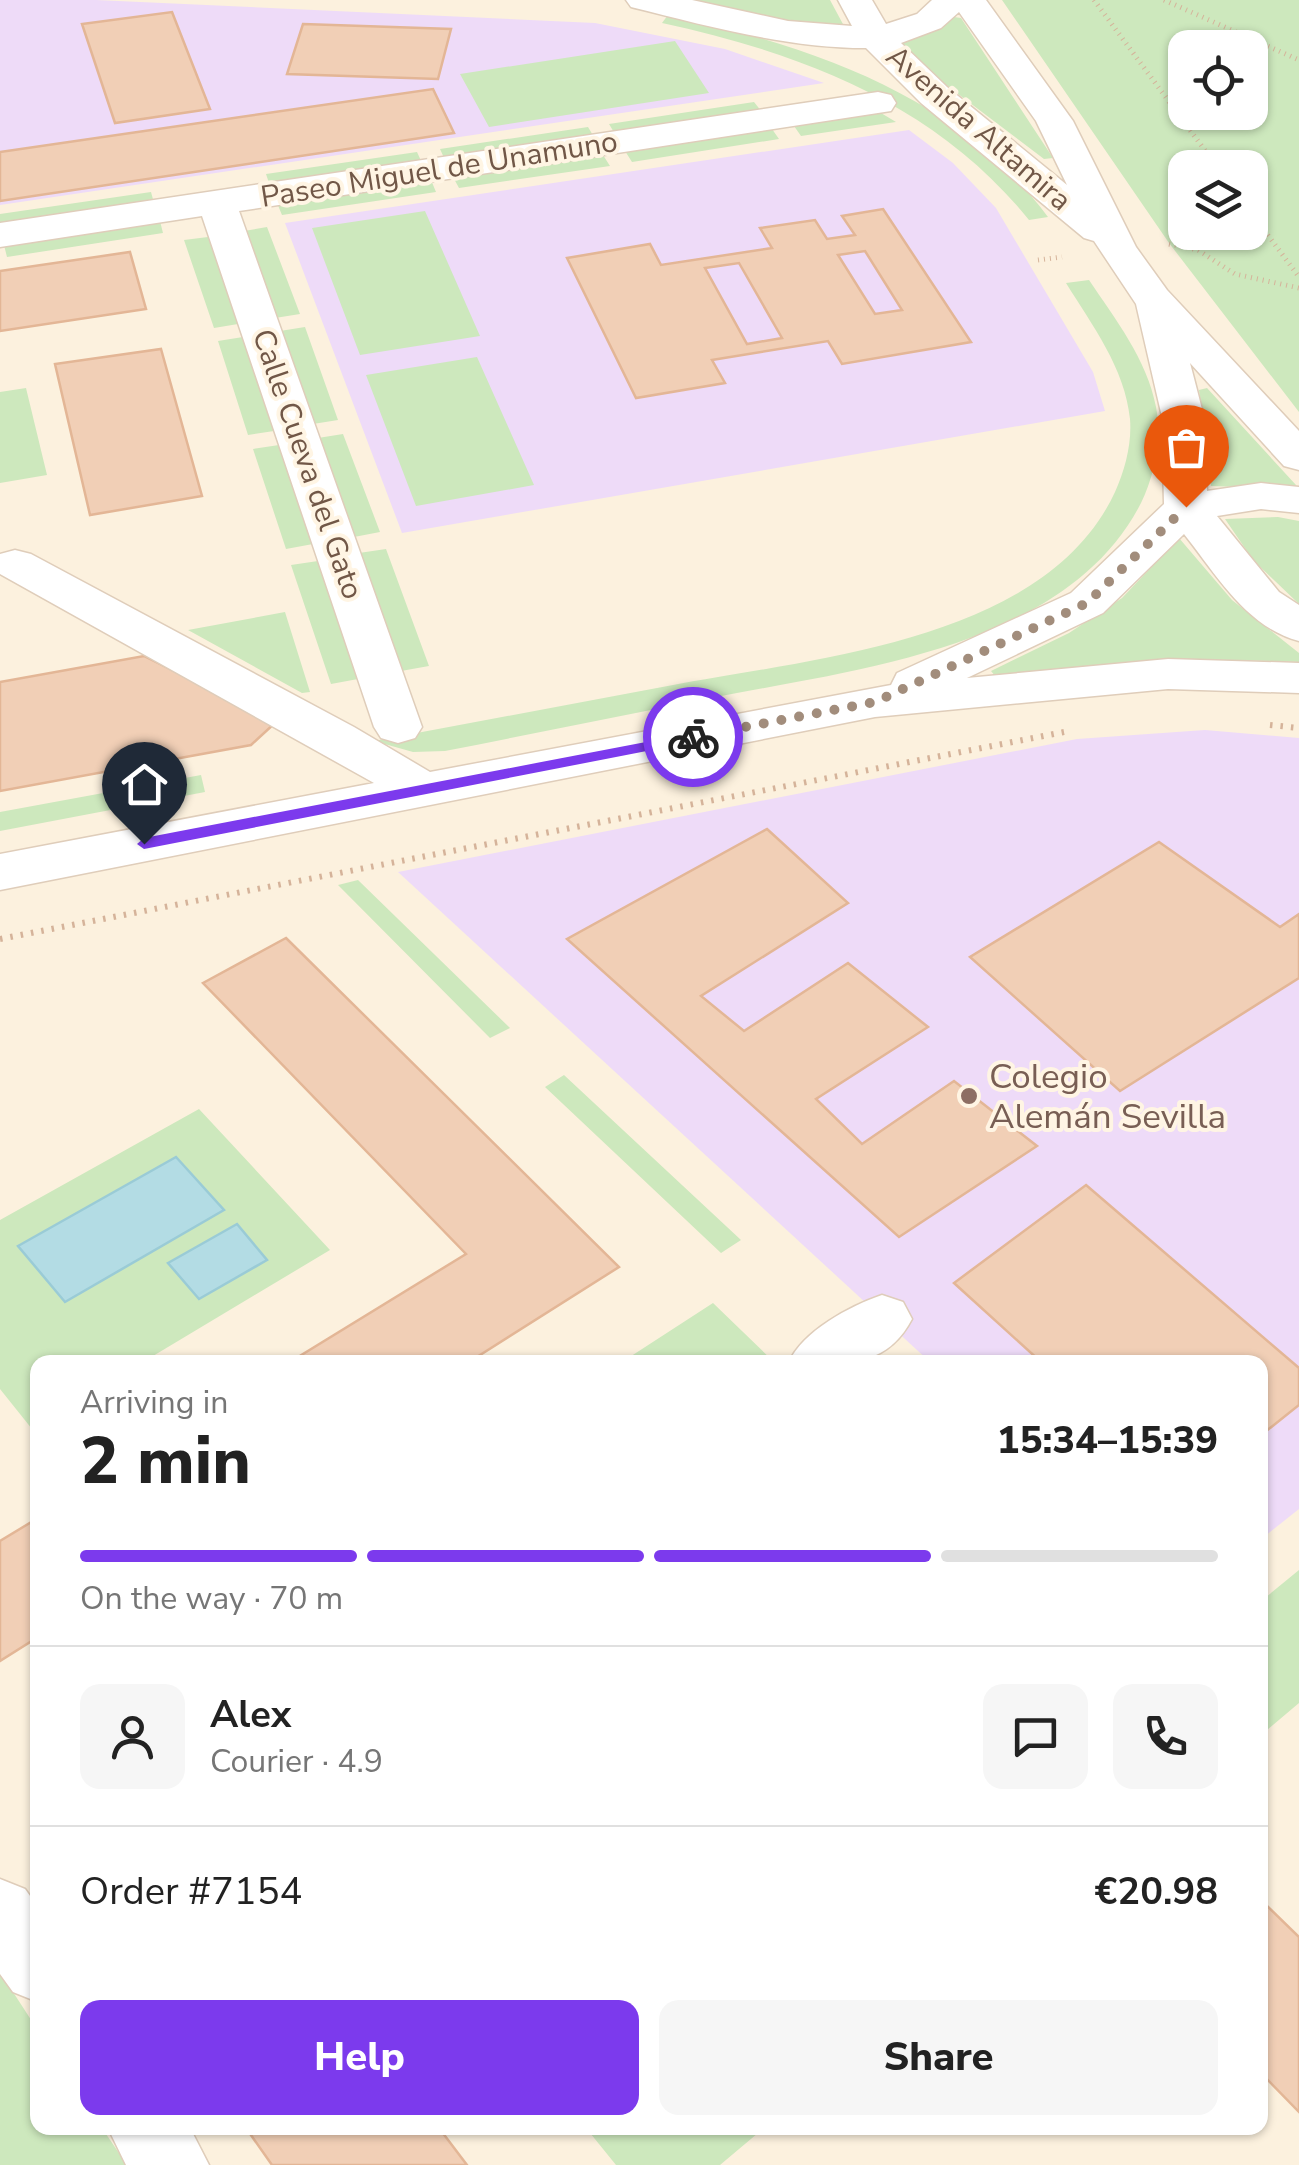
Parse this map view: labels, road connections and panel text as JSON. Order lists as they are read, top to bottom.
{
  "streets": {
    "street": ["Avenida Altamira", "Paseo Miguel de Unamuno", "Calle Cueva del Gato"]
  },
  "crossings": [
    ["Paseo Miguel de Unamuno", "Calle Cueva del Gato"]
  ],
  "places": ["Colegio Alemán Sevilla"],
  "page": {
    "heading": ["2 min", "Arriving in", "15:34–15:39"],
    "panel": [
      "Alex",
      "Courier · 4.9",
      "Order #7154",
      "€20.98"
    ],
    "bar": "On the way · 70 m",
    "buttons": ["Help", "Share"]
  }
}
